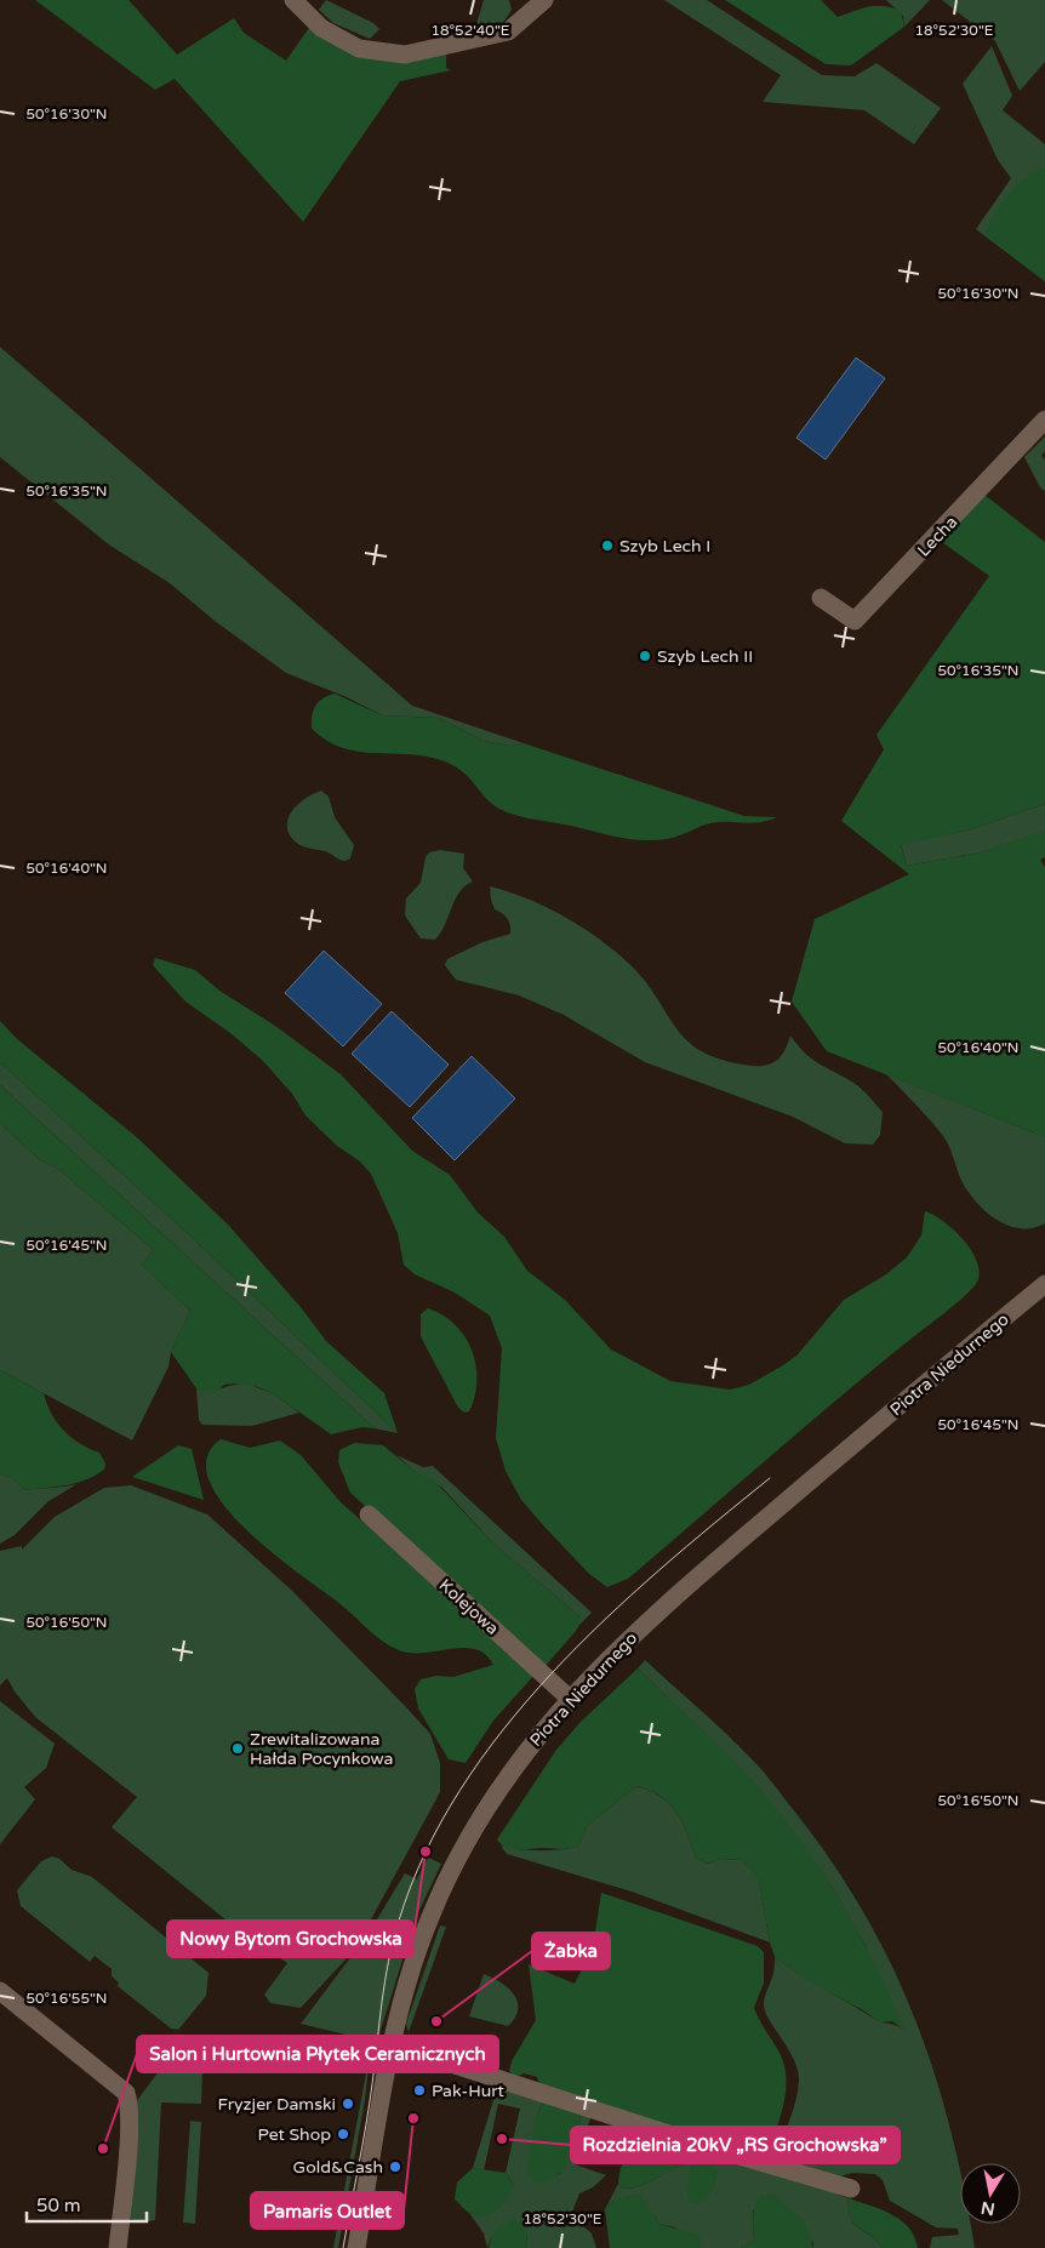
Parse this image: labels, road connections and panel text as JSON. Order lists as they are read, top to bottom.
{
  "streets": {
    "street": ["Lecha", "Piotra Niedurnego", "Kolejowa"]
  },
  "crossings": [
    ["Piotra Niedurnego", "Kolejowa"]
  ],
  "places": [
    "Szyb Lech I",
    "Szyb Lech II",
    "Zrewitalizowana Hałda Pocynkowa",
    "Nowy Bytom Grochowska",
    "Żabka",
    "Pak-Hurt",
    "Fryzjer Damski",
    "Pamaris Outlet",
    "Pet Shop",
    "Rozdzielnia 20kV „RS Grochowska”",
    "Salon i Hurtownia Płytek Ceramicznych",
    "Gold&Cash"
  ],
  "scale_bar": "50 m",
  "north": "bottom",
  "coordinates": [
    "18°52'40\"E",
    "18°52'30\"E",
    "50°16'30\"N",
    "50°16'35\"N",
    "50°16'40\"N",
    "50°16'45\"N",
    "50°16'50\"N",
    "50°16'55\"N"
  ]
}
